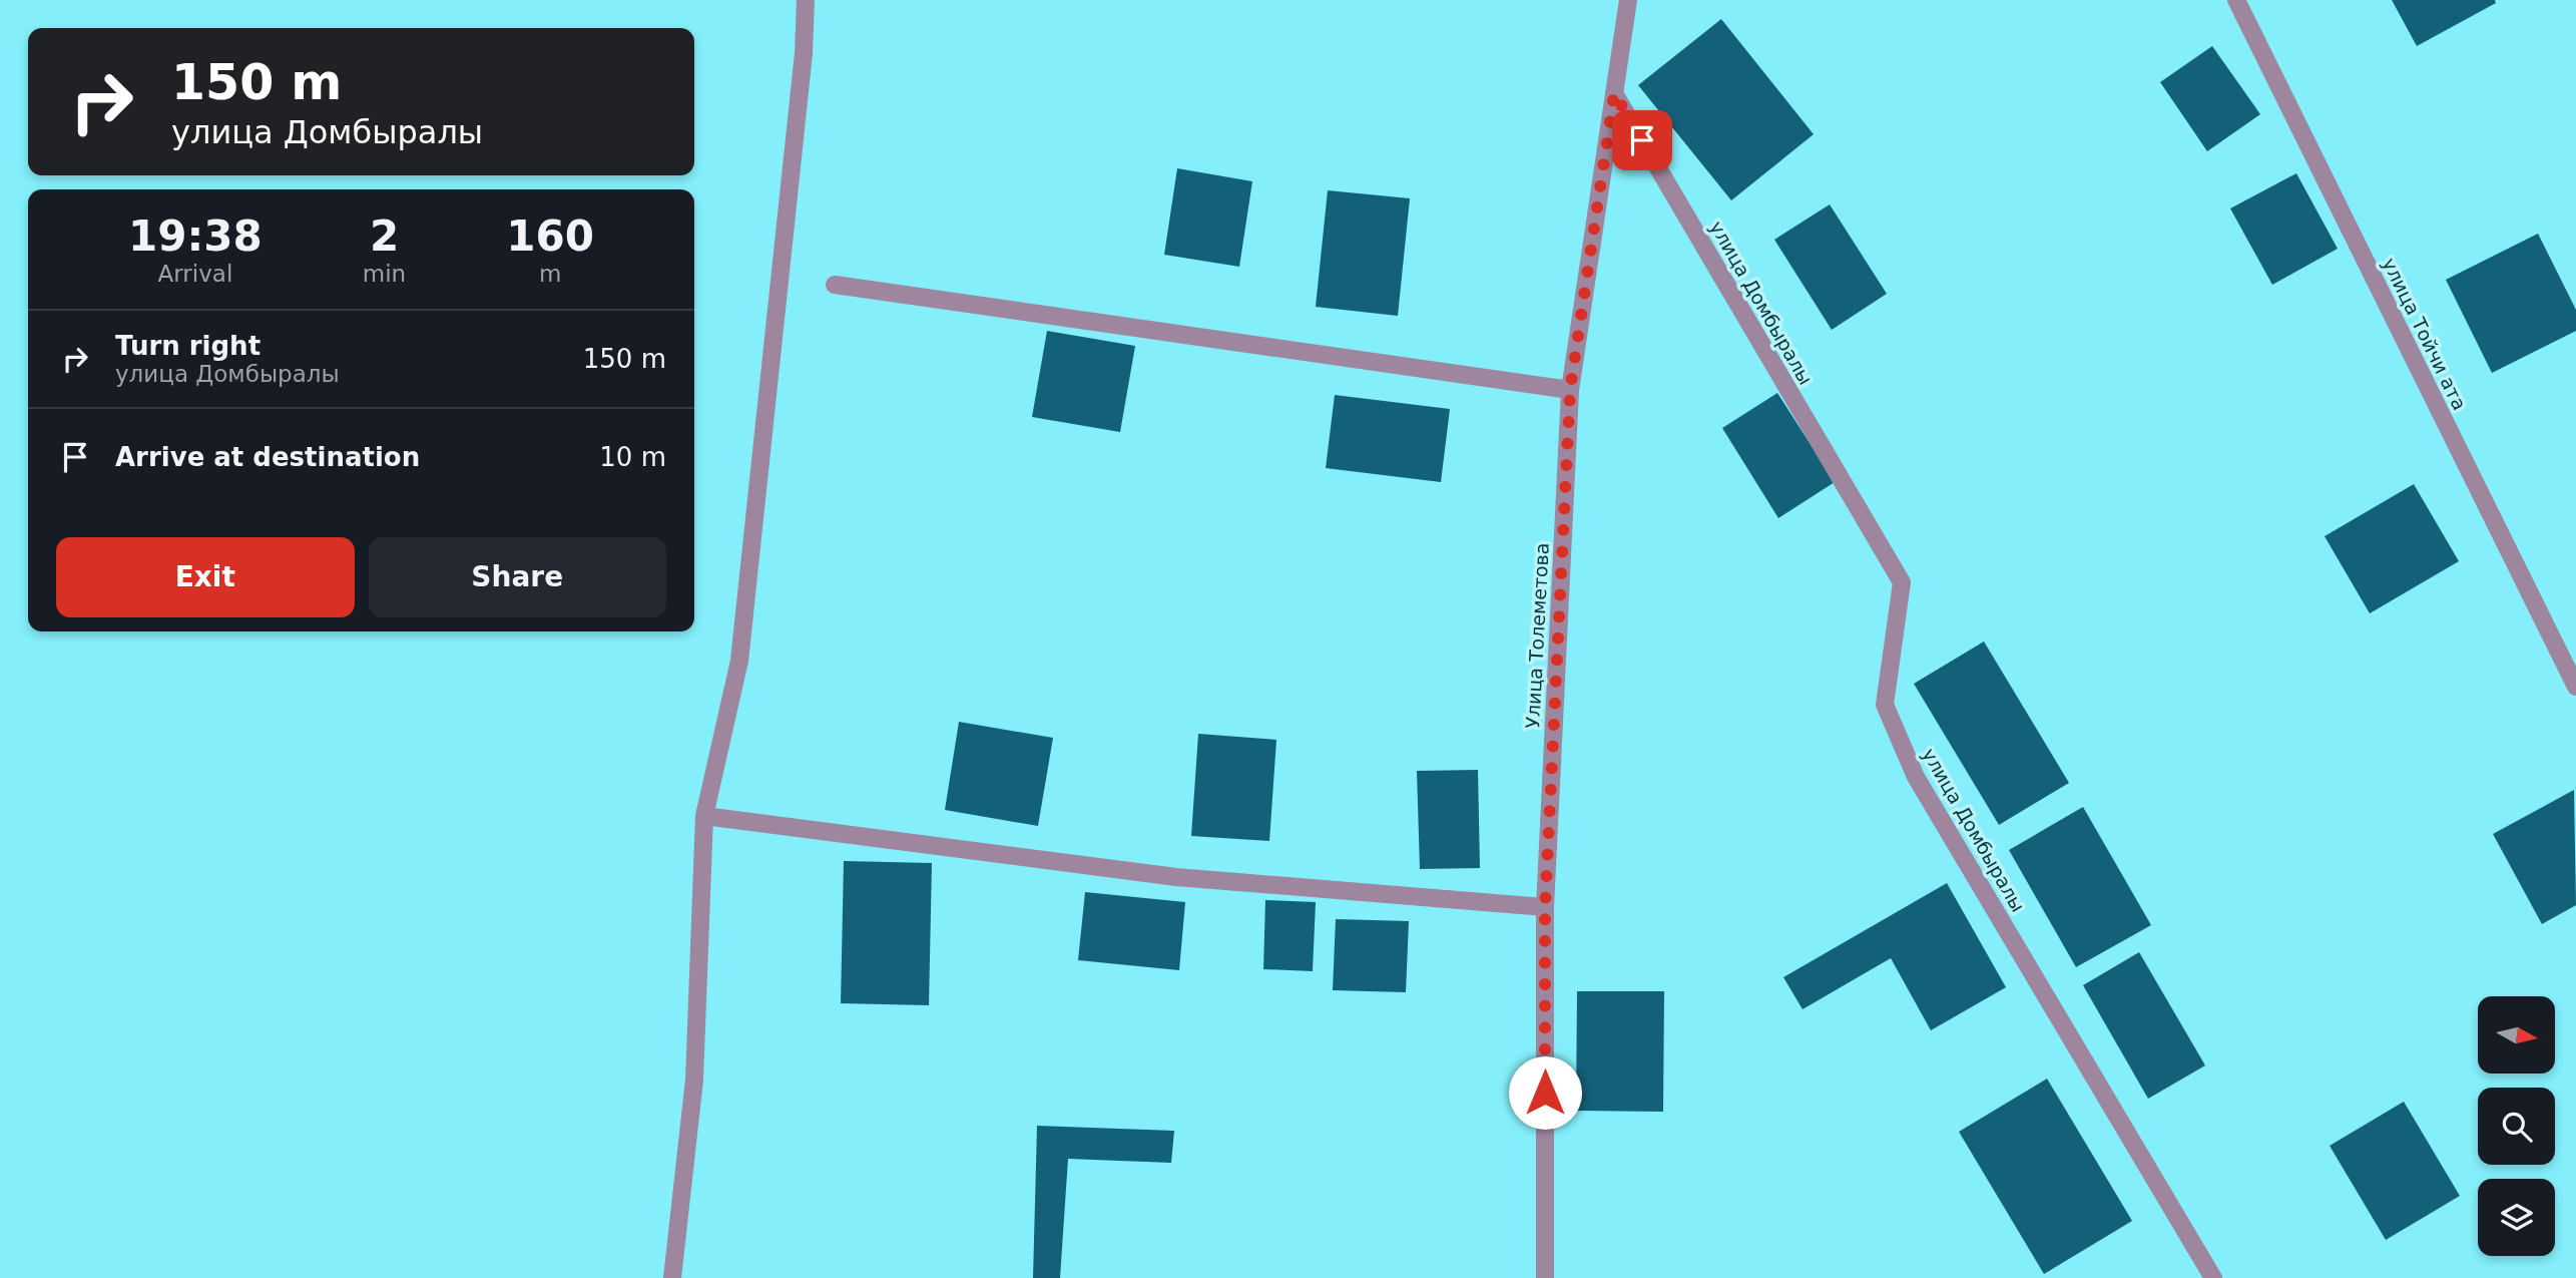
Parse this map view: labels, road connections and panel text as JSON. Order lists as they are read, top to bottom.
{
  "streets": {
    "street": ["улица Домбыралы", "улица Тойчи ата", "Улица Толеметова"]
  },
  "crossings": [
    ["улица Домбыралы", "Улица Толеметова"]
  ],
  "north": "right",
  "page": {
    "turn": ["150 m", "улица Домбыралы"],
    "eta": [
      "19:38",
      "Arrival",
      "2",
      "min",
      "160",
      "m"
    ],
    "list": [
      {
        "name": "Turn right",
        "note": "улица Домбыралы",
        "value": "150 m"
      },
      {
        "name": "Arrive at destination",
        "value": "10 m"
      }
    ],
    "buttons": ["Exit", "Share"]
  }
}
